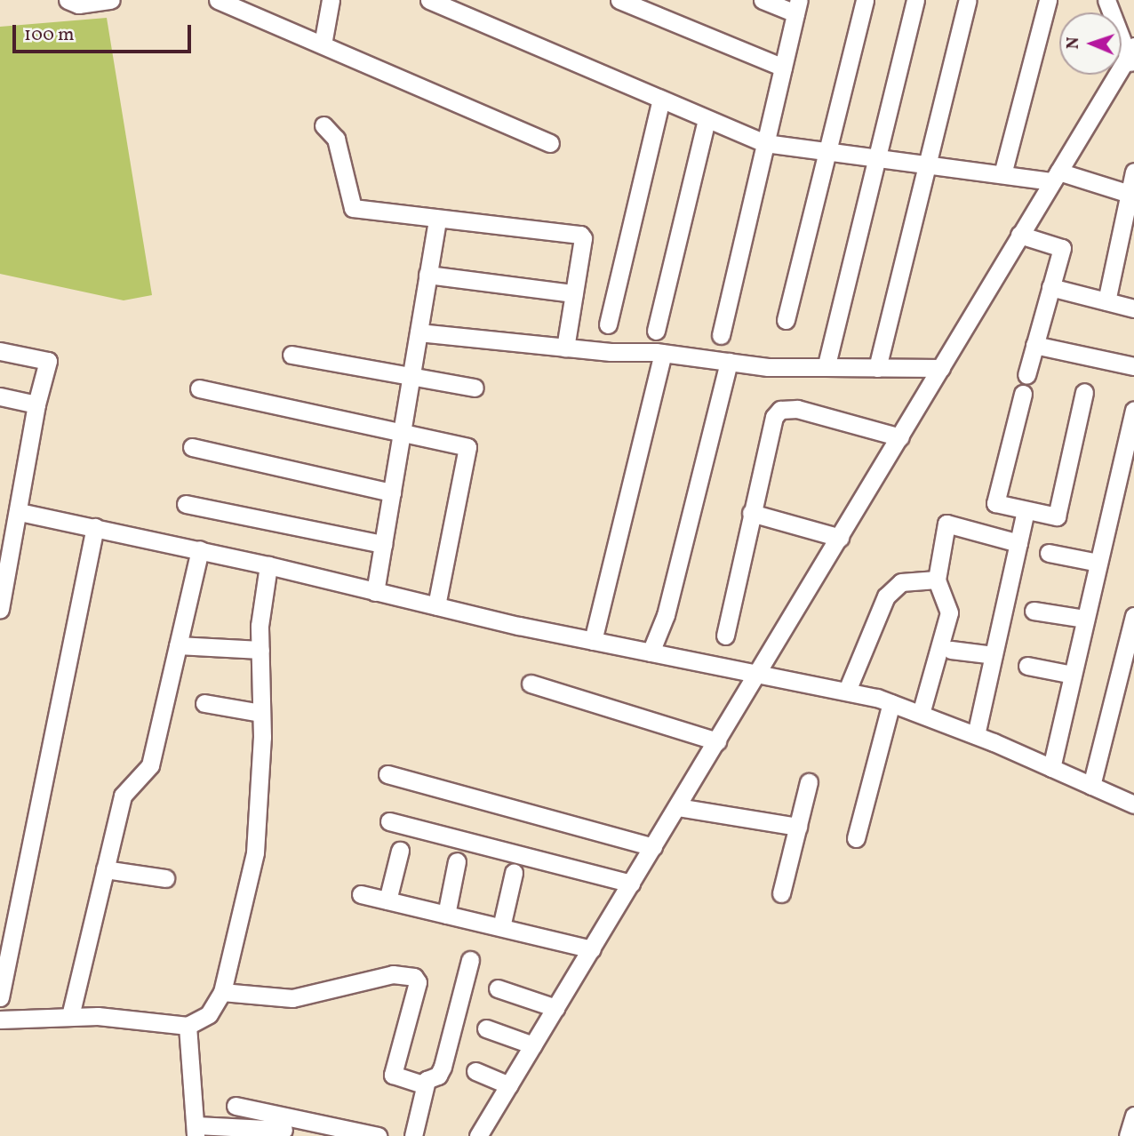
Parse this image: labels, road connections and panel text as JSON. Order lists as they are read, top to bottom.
{
  "scale_bar": "100 m",
  "north": "left"
}
